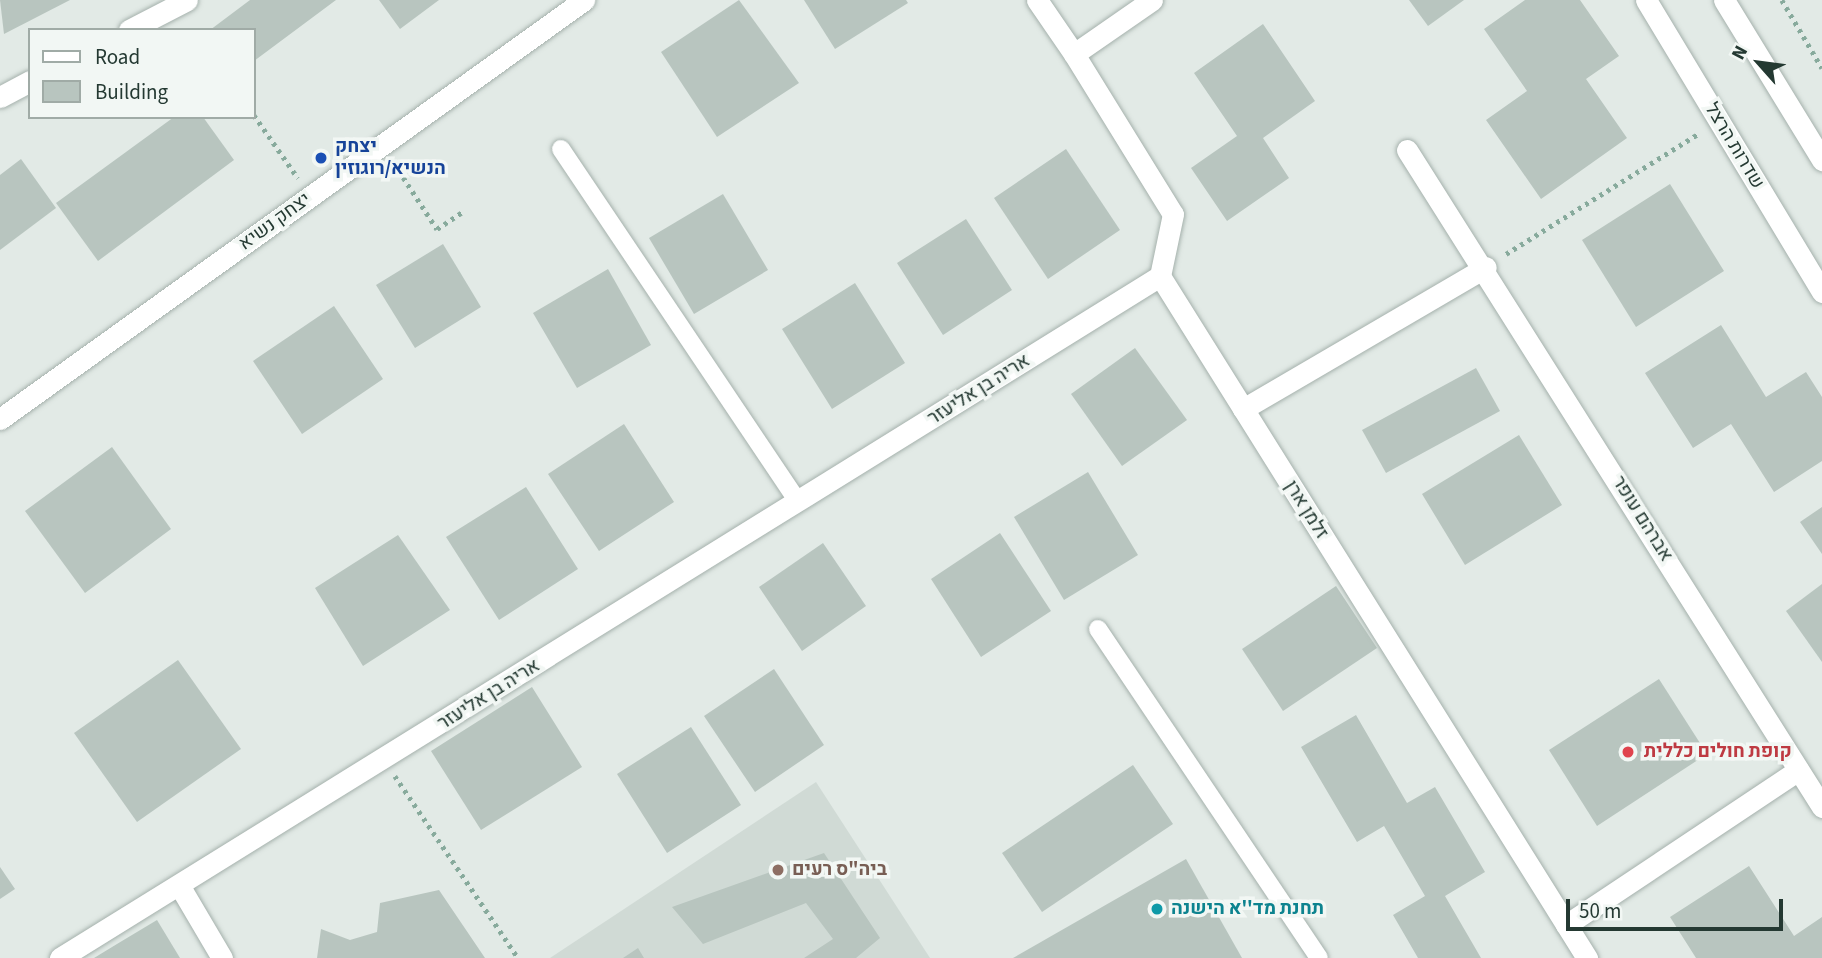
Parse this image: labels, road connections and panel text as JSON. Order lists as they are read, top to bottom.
{
  "streets": {
    "street": [
      "שדרות הרצל",
      "יצחק נשיא",
      "אריה בן אליעזר",
      "זלמן ארן",
      "אברהם עופר"
    ]
  },
  "crossings": [
    ["אריה בן אליעזר", "זלמן ארן"]
  ],
  "places": [
    "יצחק הנשיא/רוגוזין",
    "קופת חולים כללית",
    "ביה\"ס רעים",
    "תחנת מד''א הישנה"
  ],
  "legend": ["Road", "Building"],
  "scale_bar": "50 m",
  "north": "top left"
}
